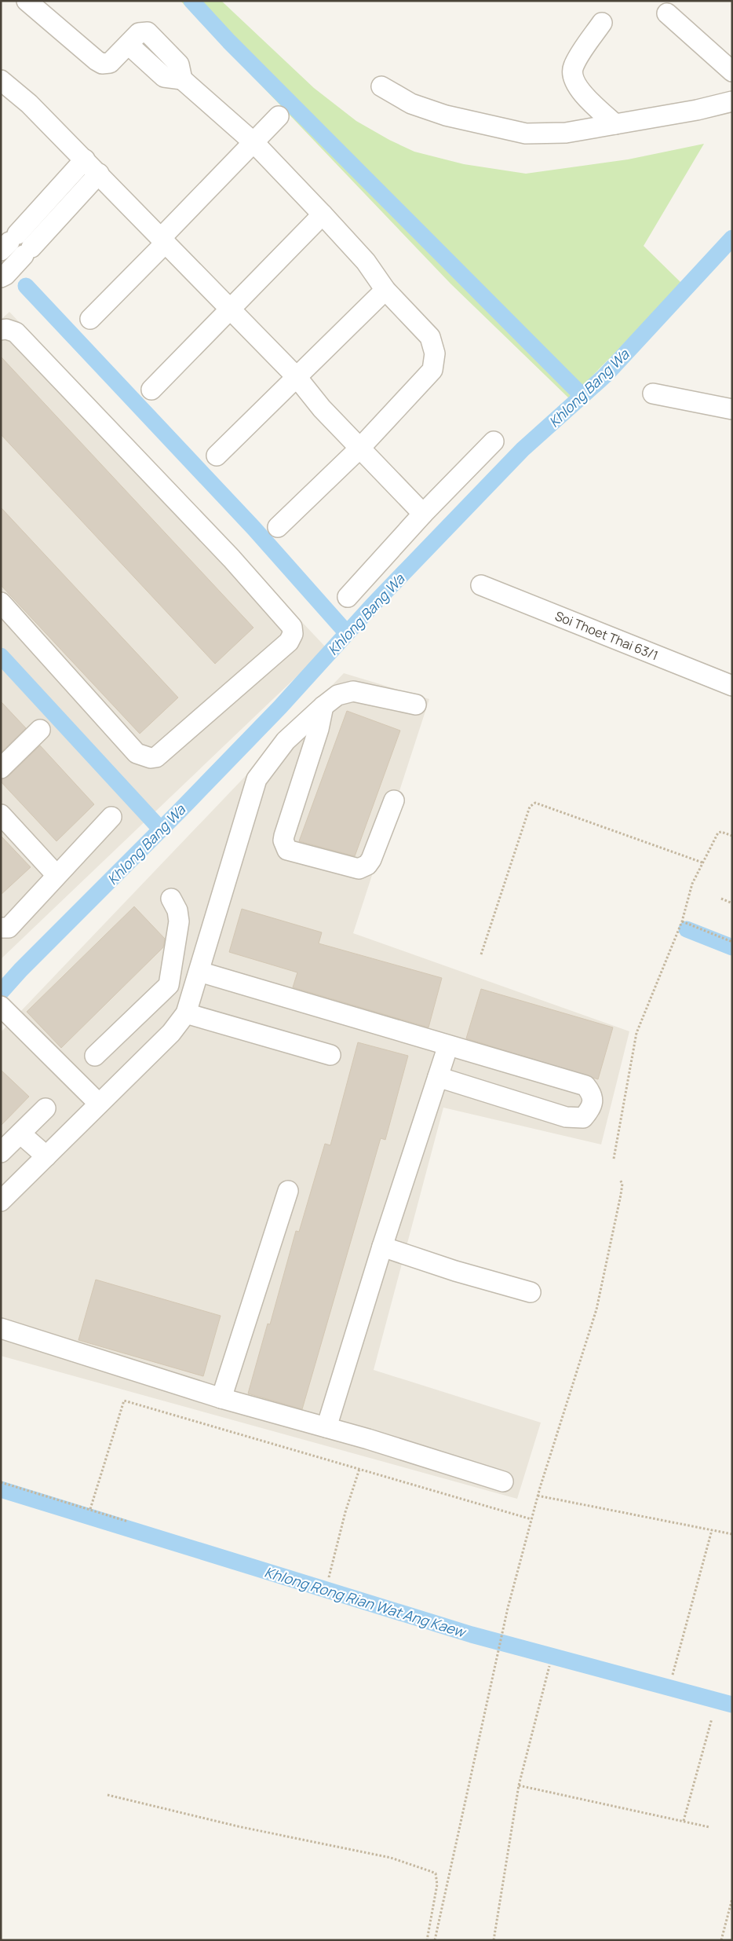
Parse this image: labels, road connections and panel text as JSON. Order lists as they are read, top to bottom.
{
  "streets": {
    "street": ["Soi Thoet Thai 63/1"]
  },
  "water": ["Khlong Bang Wa", "Khlong Rong Rian Wat Ang Kaew"]
}
